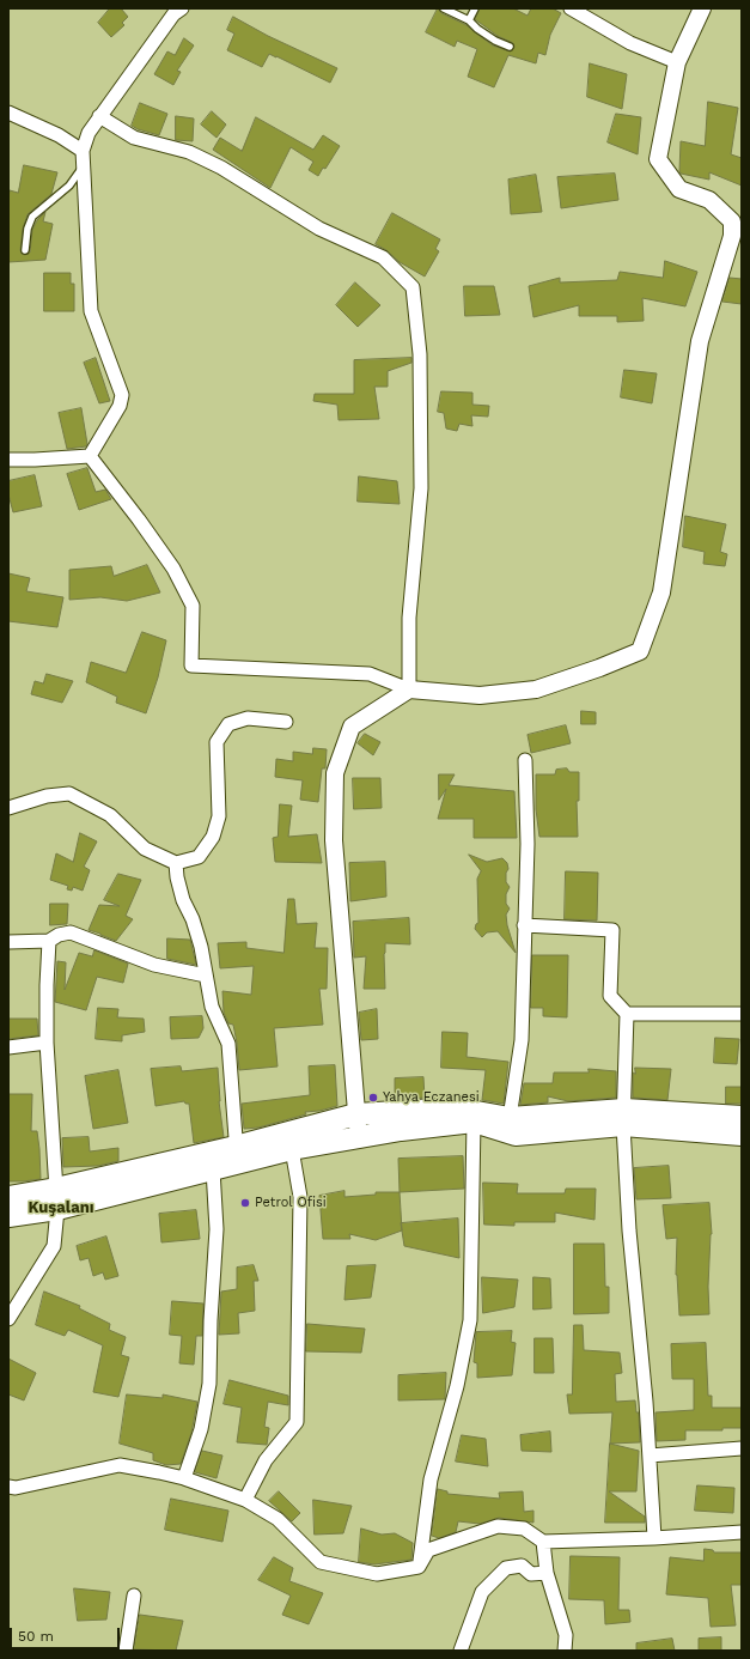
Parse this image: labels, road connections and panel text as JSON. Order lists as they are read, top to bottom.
{
  "districts": ["Kuşalanı"],
  "places": ["Yahya Eczanesi", "Petrol Ofisi"],
  "scale_bar": "50 m"
}
